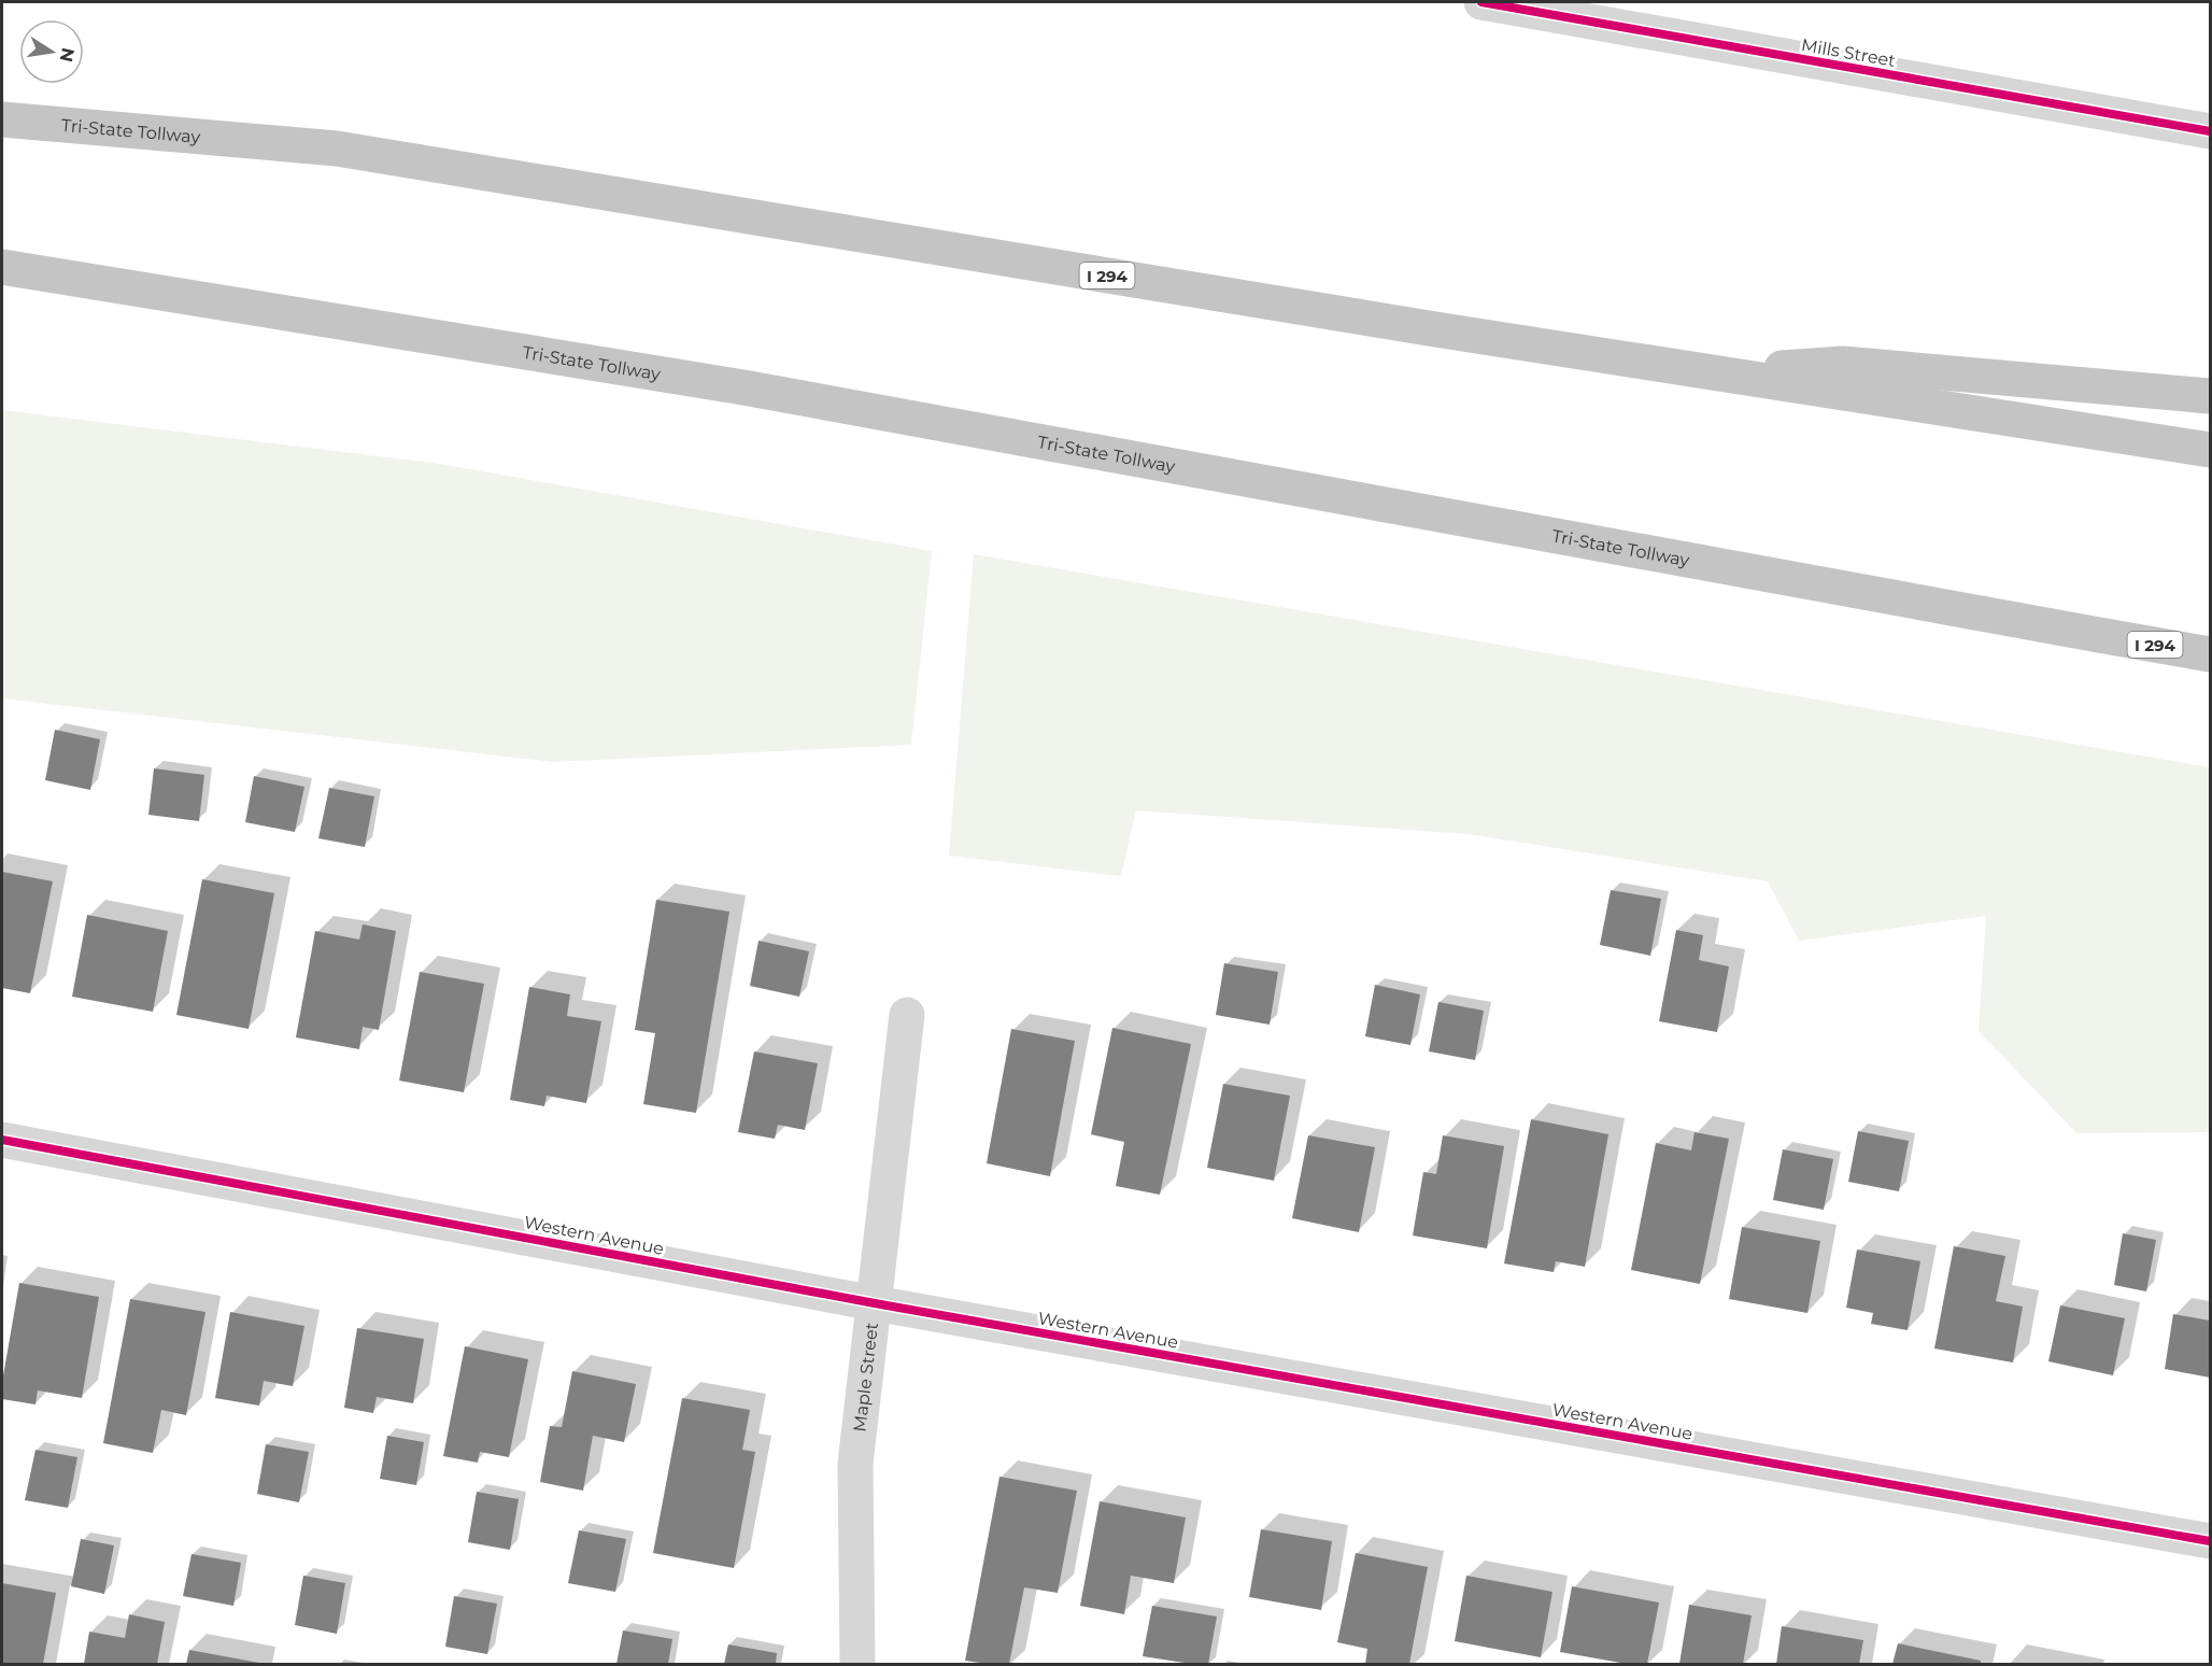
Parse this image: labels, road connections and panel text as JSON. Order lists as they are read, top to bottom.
{
  "streets": {
    "highway": ["Tri-State Tollway", "I 294"],
    "street": ["Mills Street", "Western Avenue", "Maple Street"]
  },
  "crossings": [
    ["Western Avenue", "Maple Street"]
  ],
  "north": "right"
}
